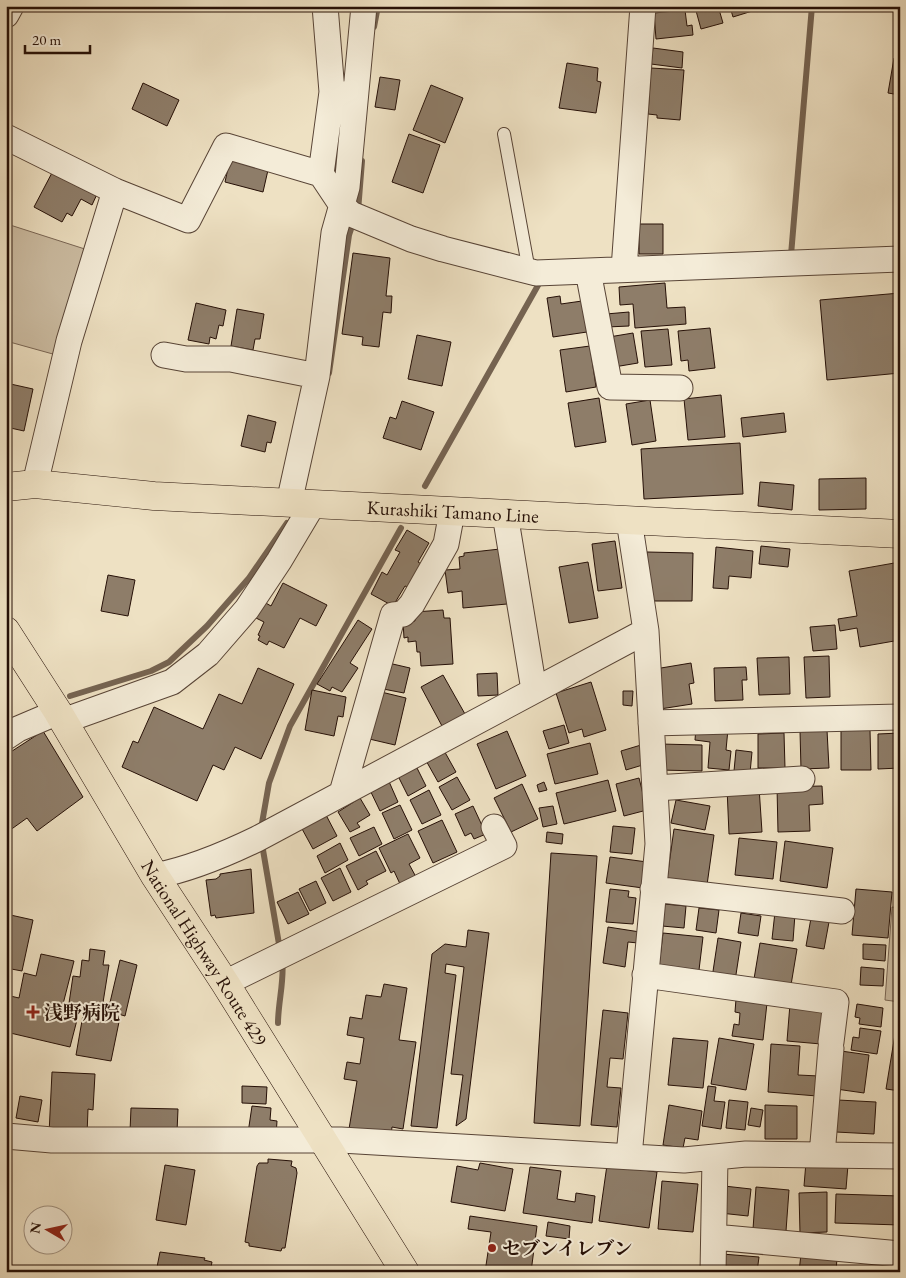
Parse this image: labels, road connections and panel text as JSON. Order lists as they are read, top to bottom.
{
  "streets": {
    "main road": ["Kurashiki Tamano Line", "National Highway Route 429"]
  },
  "places": {
    "health": ["浅野病院"],
    "other": ["セブンイレブン"]
  },
  "scale_bar": "20 m",
  "north": "left"
}
